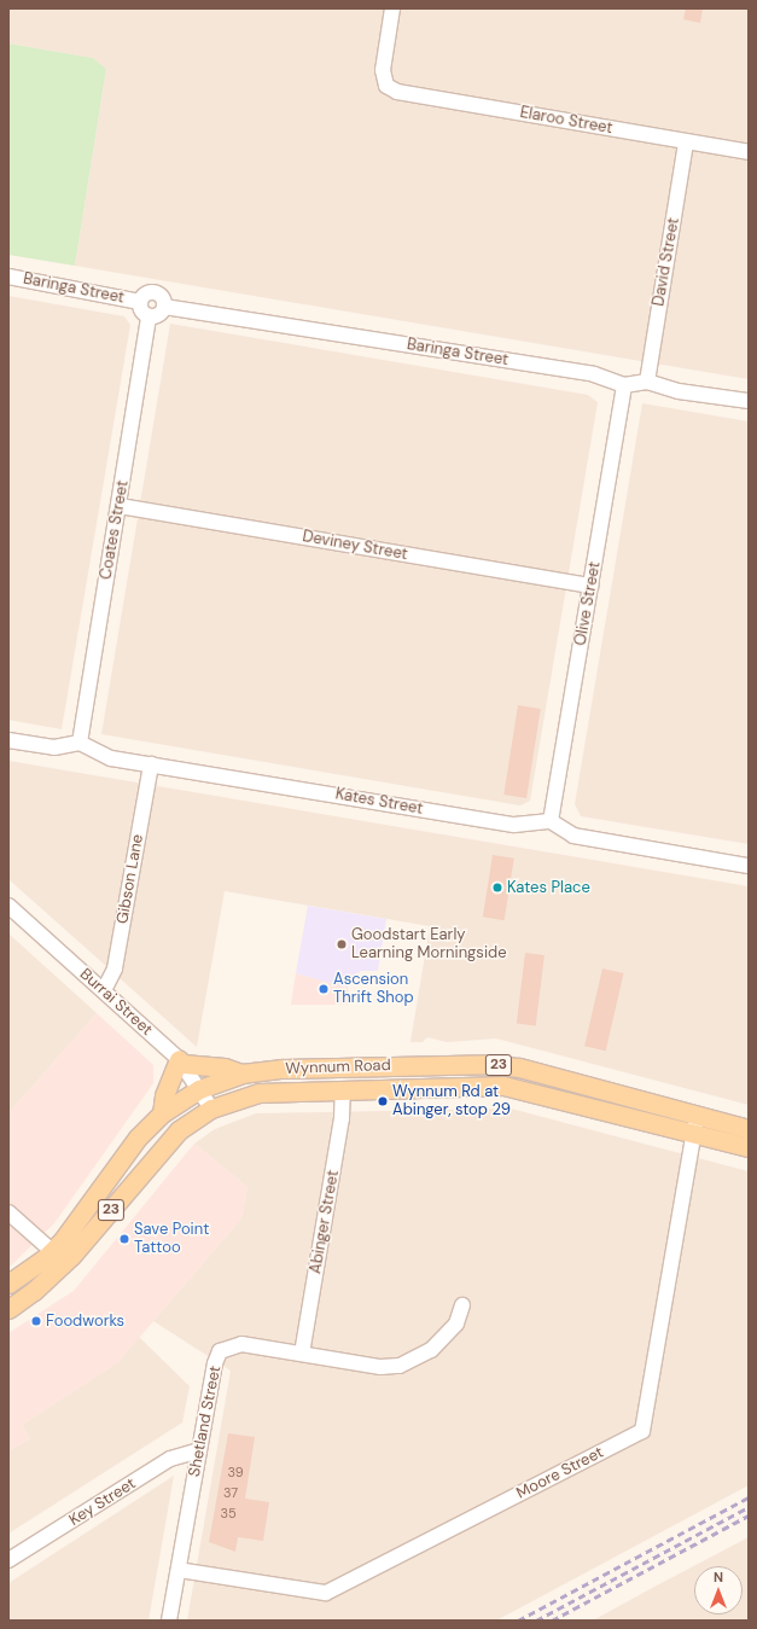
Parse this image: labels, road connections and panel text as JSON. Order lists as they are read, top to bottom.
{
  "streets": {
    "main road": ["23", "Wynnum Road"],
    "street": [
      "Elaroo Street",
      "David Street",
      "Baringa Street",
      "Coates Street",
      "Deviney Street",
      "Olive Street",
      "Kates Street",
      "Gibson Lane",
      "Burrai Street",
      "Abinger Street",
      "Shetland Street",
      "Moore Street",
      "Key Street"
    ]
  },
  "crossings": [
    ["Elaroo Street", "David Street"],
    ["David Street", "Baringa Street"],
    ["Baringa Street", "Coates Street"],
    ["Baringa Street", "Olive Street"],
    ["Coates Street", "Deviney Street"],
    ["Coates Street", "Kates Street"],
    ["Deviney Street", "Olive Street"],
    ["Olive Street", "Kates Street"],
    ["Kates Street", "Gibson Lane"],
    ["Gibson Lane", "Burrai Street"],
    ["Burrai Street", "Wynnum Road"],
    ["Wynnum Road", "Abinger Street"],
    ["Wynnum Road", "Moore Street"],
    ["Abinger Street", "Shetland Street"],
    ["Shetland Street", "Moore Street"],
    ["Shetland Street", "Key Street"]
  ],
  "places": [
    "Kates Place",
    "Goodstart Early Learning Morningside",
    "Ascension Thrift Shop",
    "Wynnum Rd at Abinger, stop 29",
    "Save Point Tattoo",
    "Foodworks"
  ],
  "house_numbers": ["39", "37", "35"],
  "north": "top"
}
